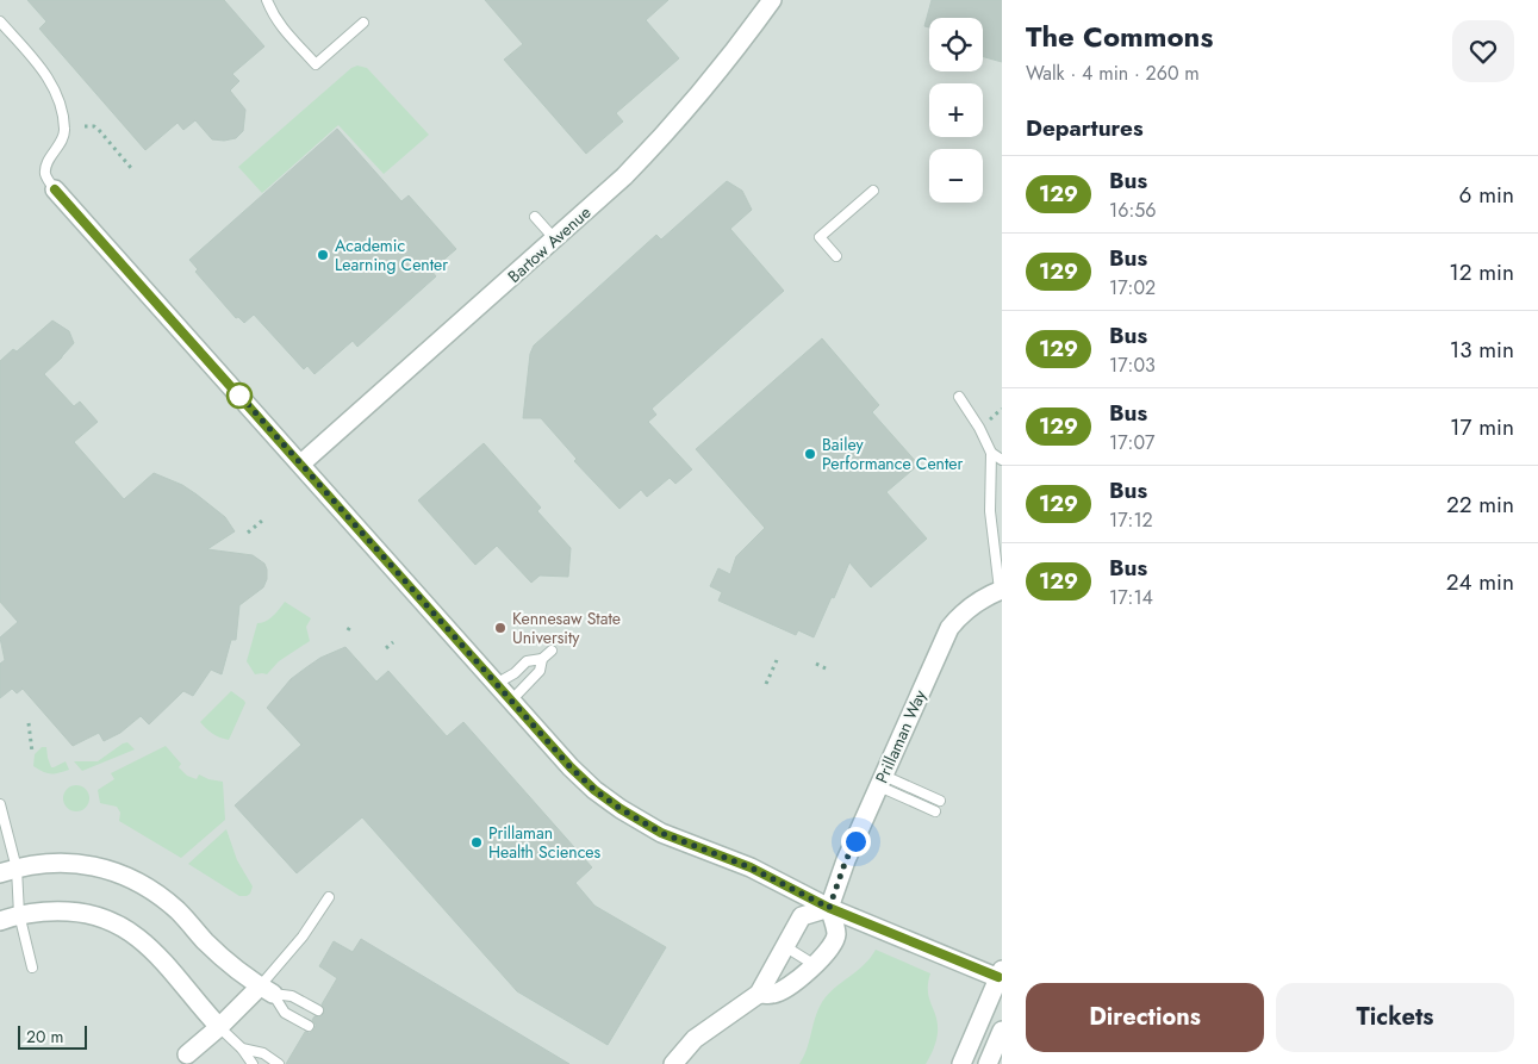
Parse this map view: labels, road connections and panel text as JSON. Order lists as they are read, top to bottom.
{
  "streets": {
    "street": ["Bartow Avenue", "Prillaman Way"]
  },
  "places": [
    "Academic Learning Center",
    "Bailey Performance Center",
    "Kennesaw State University",
    "Prillaman Health Sciences"
  ],
  "lines": ["bus line 129"],
  "scale_bar": "20 m",
  "page": {
    "heading": [
      ["The Commons", "Walk · 4 min · 260 m"],
      "Departures"
    ],
    "map_buttons": ["+", "−"],
    "list": [
      {
        "mark": "129",
        "name": "Bus",
        "note": "16:56",
        "value": "6 min"
      },
      {
        "mark": "129",
        "name": "Bus",
        "note": "17:02",
        "value": "12 min"
      },
      {
        "mark": "129",
        "name": "Bus",
        "note": "17:03",
        "value": "13 min"
      },
      {
        "mark": "129",
        "name": "Bus",
        "note": "17:07",
        "value": "17 min"
      },
      {
        "mark": "129",
        "name": "Bus",
        "note": "17:12",
        "value": "22 min"
      },
      {
        "mark": "129",
        "name": "Bus",
        "note": "17:14",
        "value": "24 min"
      }
    ],
    "buttons": ["Directions", "Tickets"],
    "scale": "20 m"
  }
}
